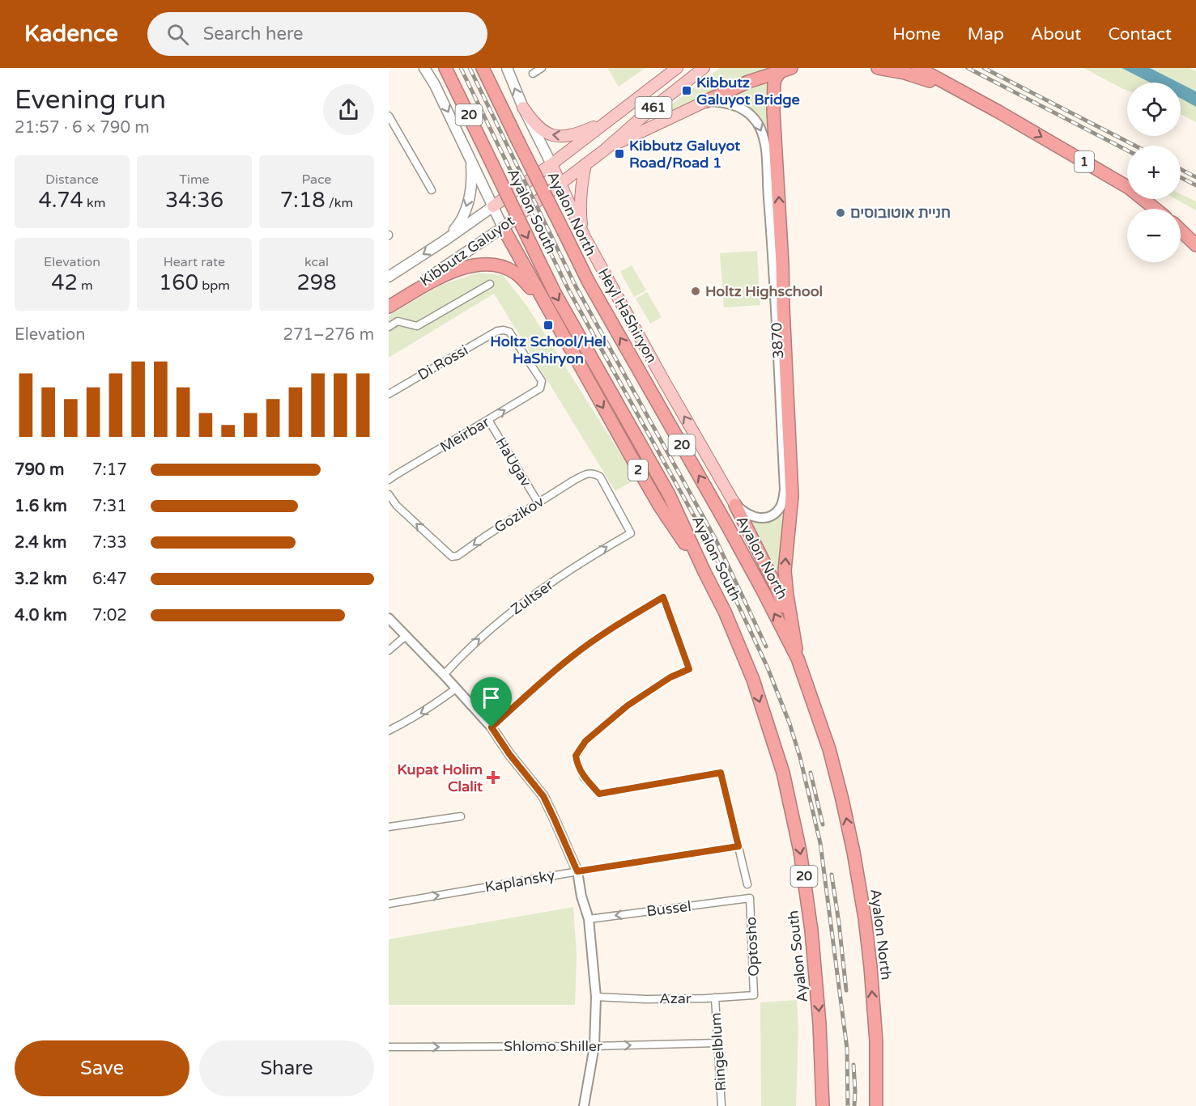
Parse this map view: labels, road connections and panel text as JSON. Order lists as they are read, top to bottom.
{
  "streets": {
    "highway": [
      "20",
      "1",
      "Ayalon South",
      "Ayalon North",
      "2"
    ],
    "main road": ["461", "Kibbutz Galuyot", "Heyl HaShiryon"],
    "street": [
      "3870",
      "Di Rossi",
      "Meirbar",
      "HaUgav",
      "Gozikov",
      "Zultser",
      "Kaplansky",
      "Bussel",
      "Optosho",
      "Azar",
      "Shlomo Shiller",
      "Ringelblum"
    ]
  },
  "crossings": [
    ["Ayalon South", "Kibbutz Galuyot"],
    ["Ayalon South", "2"],
    ["Kibbutz Galuyot", "Heyl HaShiryon"],
    ["Kibbutz Galuyot", "2"],
    ["Heyl HaShiryon", "3870"],
    ["Di Rossi", "Meirbar"],
    ["Meirbar", "HaUgav"],
    ["HaUgav", "Gozikov"],
    ["Gozikov", "Zultser"],
    ["Bussel", "Optosho"],
    ["Optosho", "Azar"],
    ["Azar", "Ringelblum"],
    ["Shlomo Shiller", "Ringelblum"]
  ],
  "one_way": [
    "Heyl HaShiryon",
    "3870",
    "Zultser",
    "Kaplansky",
    "Bussel",
    "Shlomo Shiller"
  ],
  "places": {
    "transit": ["Kibbutz Galuyot Bridge", "Kibbutz Galuyot Road/Road 1", "Holtz School/Hel HaShiryon"],
    "other": ["חניית אוטובוסים", "Holtz Highschool"],
    "health": ["Kupat Holim Clalit"]
  },
  "page": {
    "header": "Kadence",
    "search": "Search here",
    "nav": [
      "Home",
      "Map",
      "About",
      "Contact"
    ],
    "heading": ["Evening run", "21:57 · 6 × 790 m"],
    "map_buttons": ["+", "−"],
    "stats": [
      ["Distance", "4.74 km"],
      ["Time", "34:36"],
      ["Pace", "7:18 /km"],
      ["Elevation", "42 m"],
      ["Heart rate", "160 bpm"],
      ["kcal", "298"]
    ],
    "chart": ["Elevation", "271–276 m"],
    "list": [
      {
        "name": "790 m",
        "note": "7:17"
      },
      {
        "name": "1.6 km",
        "note": "7:31"
      },
      {
        "name": "2.4 km",
        "note": "7:33"
      },
      {
        "name": "3.2 km",
        "note": "6:47"
      },
      {
        "name": "4.0 km",
        "note": "7:02"
      }
    ],
    "buttons": ["Save", "Share"]
  }
}
